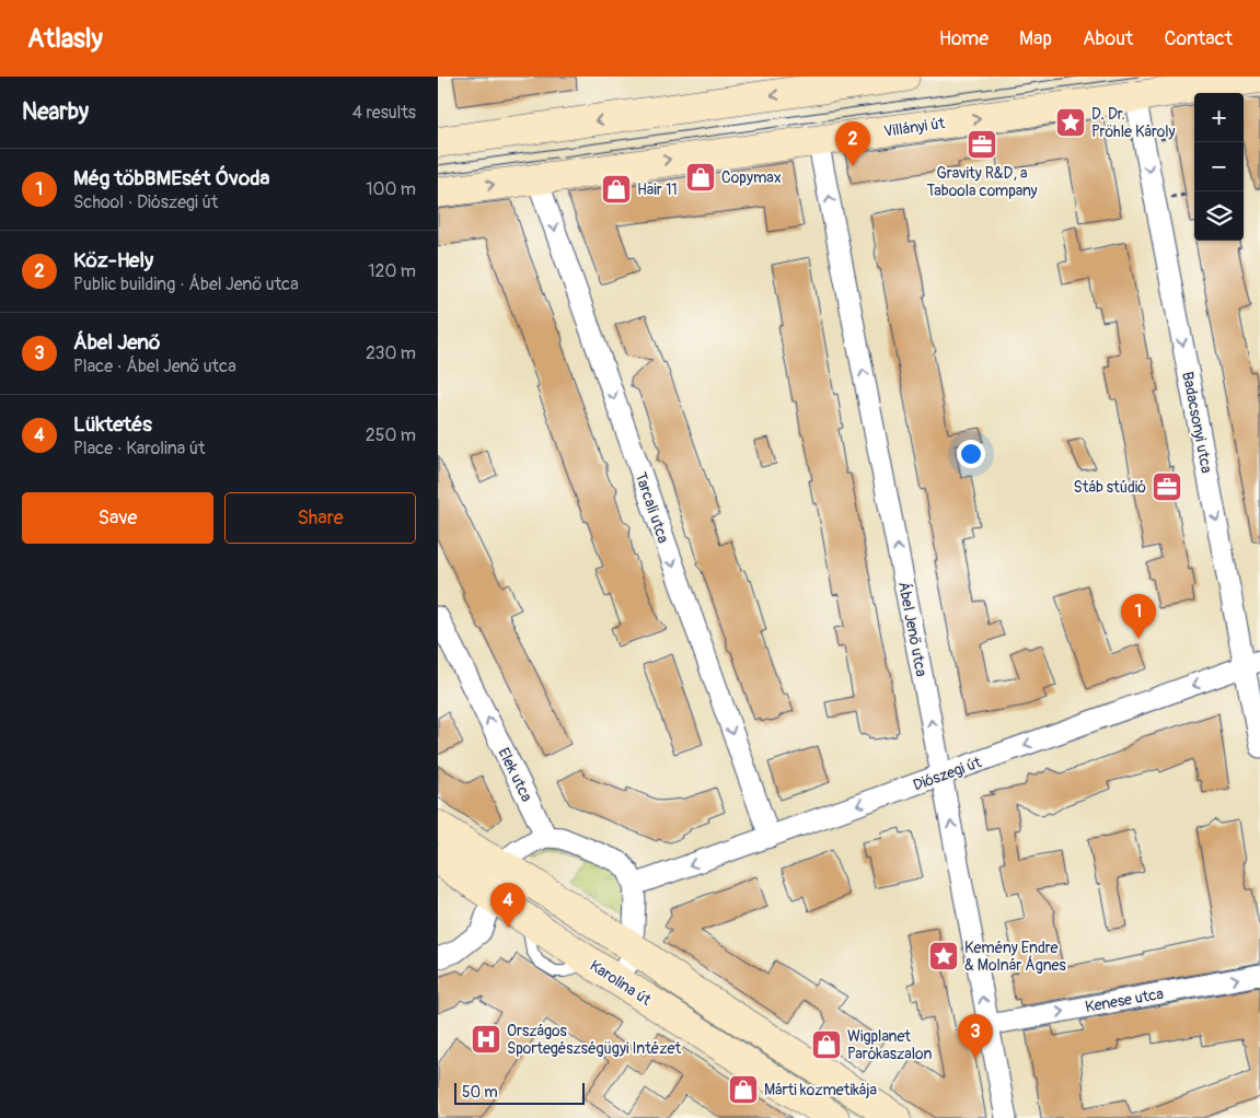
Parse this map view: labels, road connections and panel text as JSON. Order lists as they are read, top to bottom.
{
  "streets": {
    "street": [
      "Villányi út",
      "Badacsonyi utca",
      "Tarcali utca",
      "Ábel Jenő utca",
      "Diószegi út",
      "Elek utca",
      "Karolina út",
      "Kenese utca"
    ]
  },
  "crossings": [
    ["Villányi út", "Badacsonyi utca"],
    ["Villányi út", "Tarcali utca"],
    ["Villányi út", "Ábel Jenő utca"],
    ["Badacsonyi utca", "Diószegi út"],
    ["Tarcali utca", "Diószegi út"],
    ["Ábel Jenő utca", "Diószegi út"],
    ["Ábel Jenő utca", "Kenese utca"]
  ],
  "one_way": [
    "Badacsonyi utca",
    "Tarcali utca",
    "Ábel Jenő utca",
    "Diószegi út",
    "Elek utca",
    "Kenese utca"
  ],
  "places": {
    "place": ["D. Dr. Pröhle Károly", "Kemény Endre & Molnár Ágnes"],
    "office": ["Gravity R&D, a Taboola company", "Stáb stúdió"],
    "shop": [
      "Copymax",
      "Hair 11",
      "Wigplanet Parókaszalon",
      "Márti kozmetikája"
    ],
    "hospital": ["Országos Sportegészségügyi Intézet"]
  },
  "scale_bar": "50 m",
  "page": {
    "header": "Atlasly",
    "nav": [
      "Home",
      "Map",
      "About",
      "Contact"
    ],
    "heading": ["Nearby", "4 results"],
    "map_buttons": ["+", "−"],
    "pins": [
      "2",
      "1",
      "4",
      "3"
    ],
    "list": [
      {
        "mark": "1",
        "name": "Még töbBMEsét Óvoda",
        "note": "School · Diószegi út",
        "value": "100 m"
      },
      {
        "mark": "2",
        "name": "Köz-Hely",
        "note": "Public building · Ábel Jenő utca",
        "value": "120 m"
      },
      {
        "mark": "3",
        "name": "Ábel Jenő",
        "note": "Place · Ábel Jenő utca",
        "value": "230 m"
      },
      {
        "mark": "4",
        "name": "Lüktetés",
        "note": "Place · Karolina út",
        "value": "250 m"
      }
    ],
    "buttons": ["Save", "Share"],
    "scale": "50 m"
  }
}
